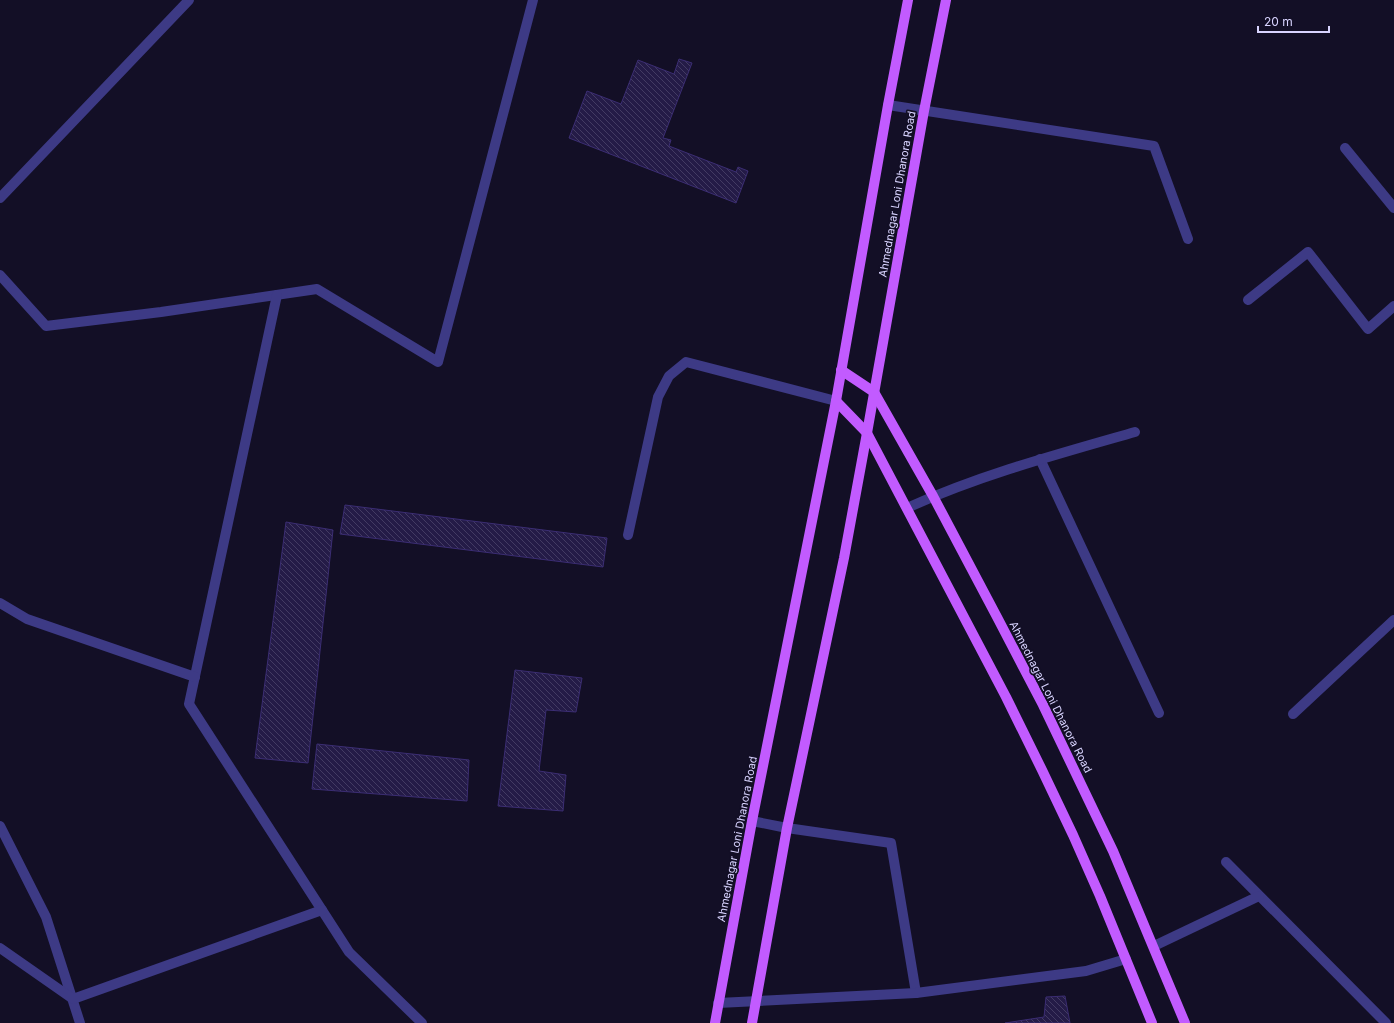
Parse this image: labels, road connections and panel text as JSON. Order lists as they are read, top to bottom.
{
  "streets": {
    "main road": ["Ahmednagar Loni Dhanora Road"]
  },
  "scale_bar": "20 m"
}
